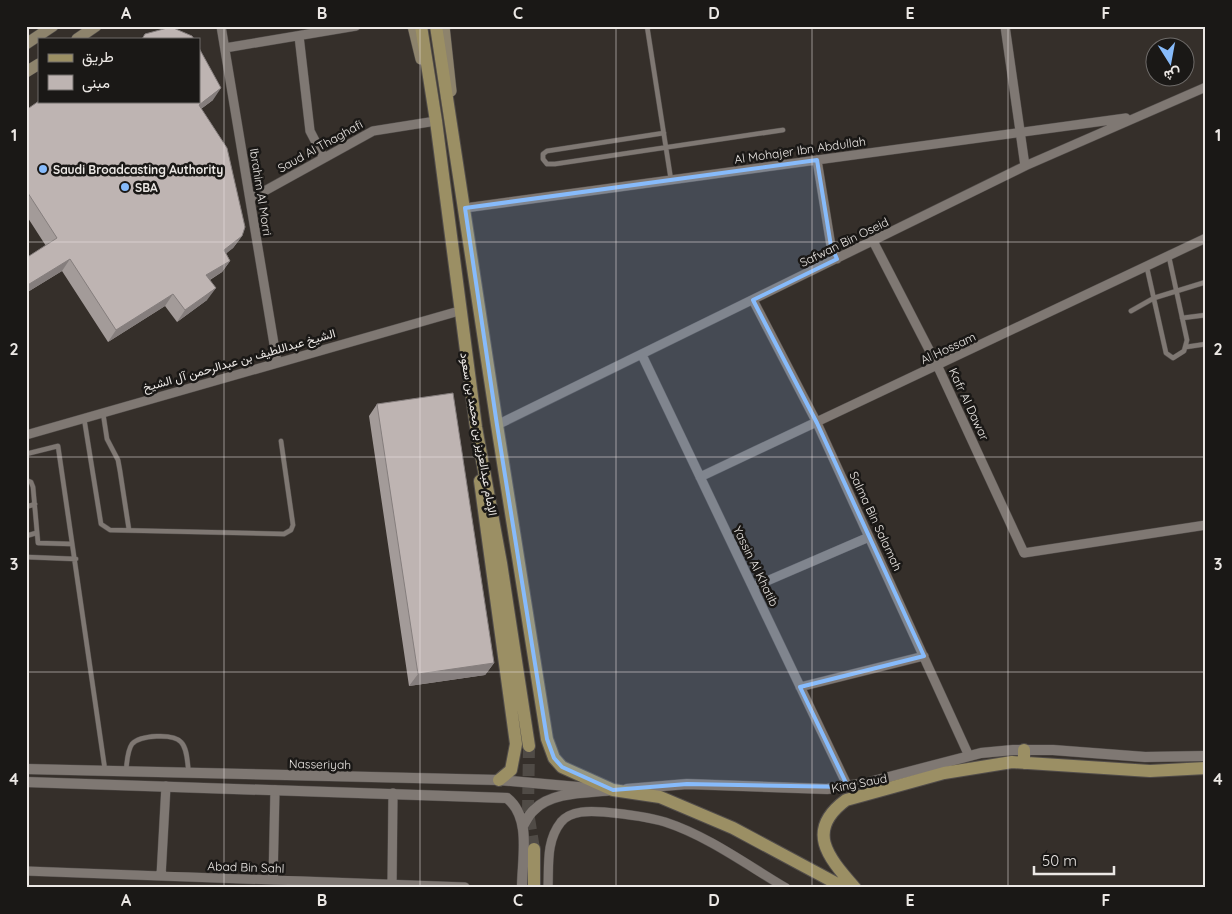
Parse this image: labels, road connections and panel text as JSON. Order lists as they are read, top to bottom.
{
  "streets": {
    "main road": ["الإمام عبدالعزيز بن محمد بن سعود", "King Saud"],
    "street": [
      "Saud Al Thaghafi",
      "Al Mohajer Ibn Abdullah",
      "Ibrahim Al Morri",
      "Safwan Bin Oseid",
      "Al Hossam",
      "الشيخ عبداللطيف بن عبدالرحمن آل الشيخ",
      "Kafr Al Dawar",
      "Salma Bin Salamah",
      "Yassin Al Khatib",
      "Nasseriyah",
      "Abad Bin Sahl"
    ]
  },
  "crossings": [
    ["Saud Al Thaghafi", "Ibrahim Al Morri"],
    ["Saud Al Thaghafi", "الإمام عبدالعزيز بن محمد بن سعود"],
    ["Al Mohajer Ibn Abdullah", "Safwan Bin Oseid"],
    ["Al Mohajer Ibn Abdullah", "الإمام عبدالعزيز بن محمد بن سعود"],
    ["Ibrahim Al Morri", "الشيخ عبداللطيف بن عبدالرحمن آل الشيخ"],
    ["Safwan Bin Oseid", "Kafr Al Dawar"],
    ["Safwan Bin Oseid", "الإمام عبدالعزيز بن محمد بن سعود"],
    ["Safwan Bin Oseid", "Salma Bin Salamah"],
    ["Safwan Bin Oseid", "Yassin Al Khatib"],
    ["Al Hossam", "Kafr Al Dawar"],
    ["Al Hossam", "Salma Bin Salamah"],
    ["Al Hossam", "Yassin Al Khatib"],
    ["الشيخ عبداللطيف بن عبدالرحمن آل الشيخ", "الإمام عبدالعزيز بن محمد بن سعود"],
    ["الإمام عبدالعزيز بن محمد بن سعود", "Nasseriyah"],
    ["الإمام عبدالعزيز بن محمد بن سعود", "King Saud"],
    ["Salma Bin Salamah", "King Saud"],
    ["Yassin Al Khatib", "King Saud"],
    ["Nasseriyah", "King Saud"]
  ],
  "places": ["Saudi Broadcasting Authority", "SBA"],
  "legend": ["طريق", "مبنى"],
  "scale_bar": "50 m",
  "north": "bottom",
  "grid": {
    "columns": [
      "A",
      "B",
      "C",
      "D",
      "E",
      "F"
    ],
    "rows": [
      "1",
      "2",
      "3",
      "4"
    ]
  }
}
